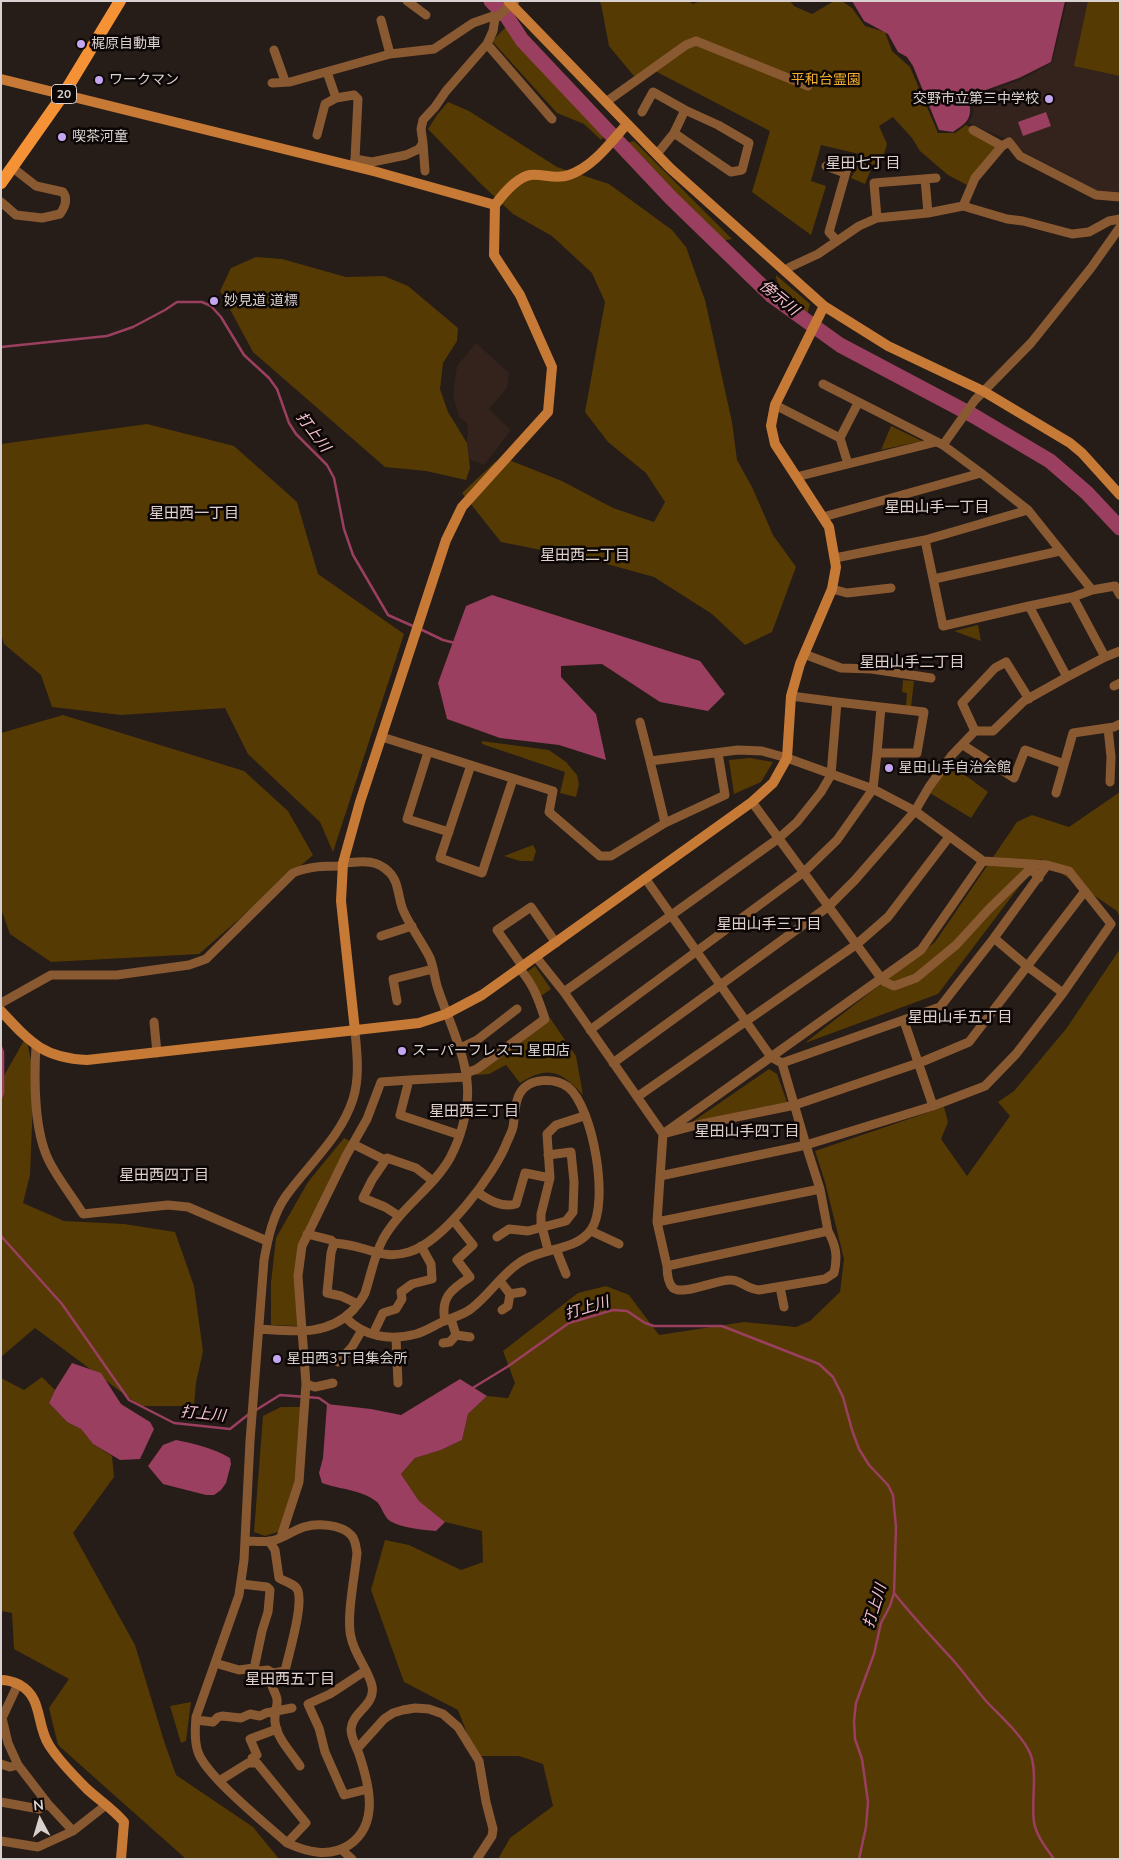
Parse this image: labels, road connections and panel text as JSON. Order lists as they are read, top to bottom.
{
  "streets": {
    "main road": ["20"]
  },
  "districts": [
    "星田七丁目",
    "星田山手一丁目",
    "星田西一丁目",
    "星田西二丁目",
    "星田山手二丁目",
    "星田山手三丁目",
    "星田山手五丁目",
    "星田西三丁目",
    "星田山手四丁目",
    "星田西四丁目",
    "星田西五丁目"
  ],
  "water": ["傍示川", "打上川"],
  "parks": ["平和台霊園"],
  "places": [
    "梶原自動車",
    "ワークマン",
    "交野市立第三中学校",
    "喫茶河童",
    "妙見道 道標",
    "星田山手自治会館",
    "スーパーフレスコ 星田店",
    "星田西3丁目集会所"
  ],
  "north": "top"
}
